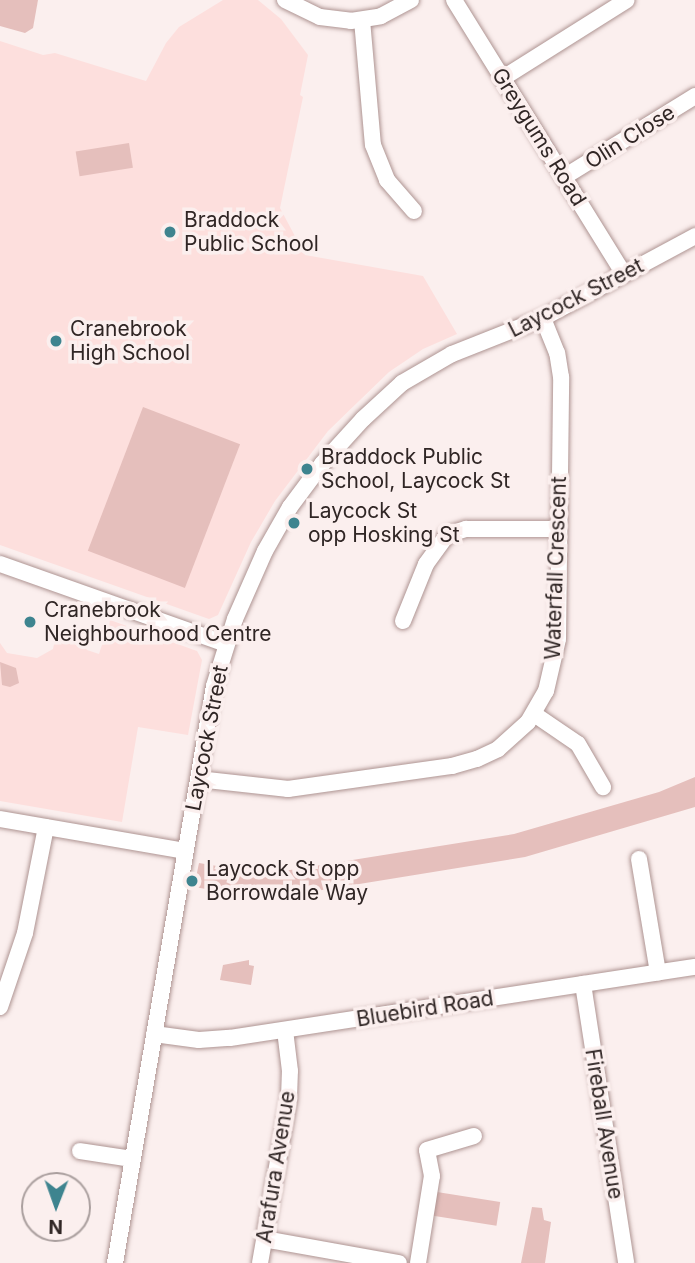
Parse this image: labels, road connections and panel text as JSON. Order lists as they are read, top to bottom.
{
  "streets": {
    "street": [
      "Greygums Road",
      "Olin Close",
      "Laycock Street",
      "Waterfall Crescent",
      "Bluebird Road",
      "Fireball Avenue",
      "Arafura Avenue"
    ]
  },
  "crossings": [
    ["Greygums Road", "Olin Close"],
    ["Greygums Road", "Laycock Street"],
    ["Laycock Street", "Waterfall Crescent"],
    ["Laycock Street", "Bluebird Road"],
    ["Bluebird Road", "Fireball Avenue"],
    ["Bluebird Road", "Arafura Avenue"]
  ],
  "places": [
    "Braddock Public School",
    "Cranebrook High School",
    "Braddock Public School, Laycock St",
    "Laycock St opp Hosking St",
    "Cranebrook Neighbourhood Centre",
    "Laycock St opp Borrowdale Way"
  ],
  "north": "bottom"
}
